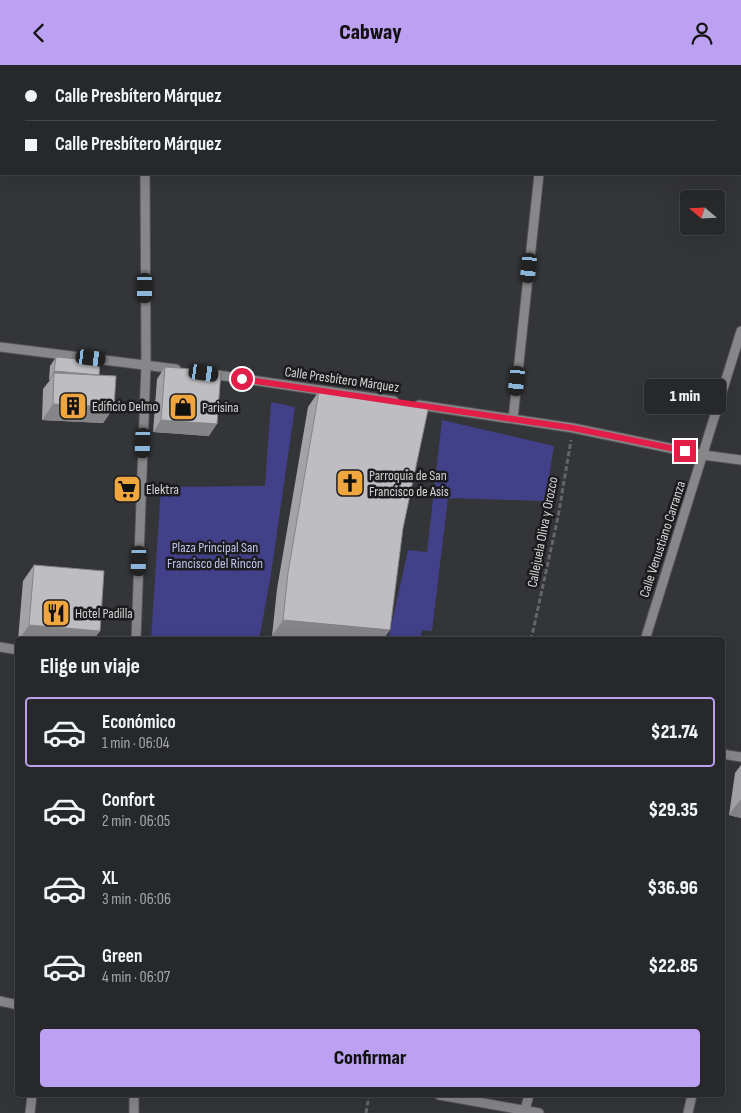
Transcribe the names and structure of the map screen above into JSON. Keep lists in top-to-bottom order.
{
  "streets": {
    "street": ["Calle Presbítero Márquez", "Calle Venustiano Carranza"],
    "path": ["Callejuela Oliva y Orozco"]
  },
  "crossings": [
    ["Calle Presbítero Márquez", "Callejuela Oliva y Orozco"],
    ["Calle Presbítero Márquez", "Calle Venustiano Carranza"]
  ],
  "parks": ["Plaza Principal San Francisco del Rincón"],
  "places": {
    "building": ["Edificio Delmo"],
    "shop": ["Parisina"],
    "church": ["Parroquia de San Francisco de Asís"],
    "supermarket": ["Elektra"],
    "restaurant": ["Hotel Padilla"]
  },
  "north": "left",
  "page": {
    "header": "Cabway",
    "banner": ["Calle Presbítero Márquez", "Calle Presbítero Márquez"],
    "bubble": "1 min",
    "heading": "Elige un viaje",
    "list": [
      {
        "name": "Económico",
        "note": "1 min · 06:04",
        "value": "$21.74"
      },
      {
        "name": "Confort",
        "note": "2 min · 06:05",
        "value": "$29.35"
      },
      {
        "name": "XL",
        "note": "3 min · 06:06",
        "value": "$36.96"
      },
      {
        "name": "Green",
        "note": "4 min · 06:07",
        "value": "$22.85"
      }
    ],
    "buttons": "Confirmar"
  }
}
